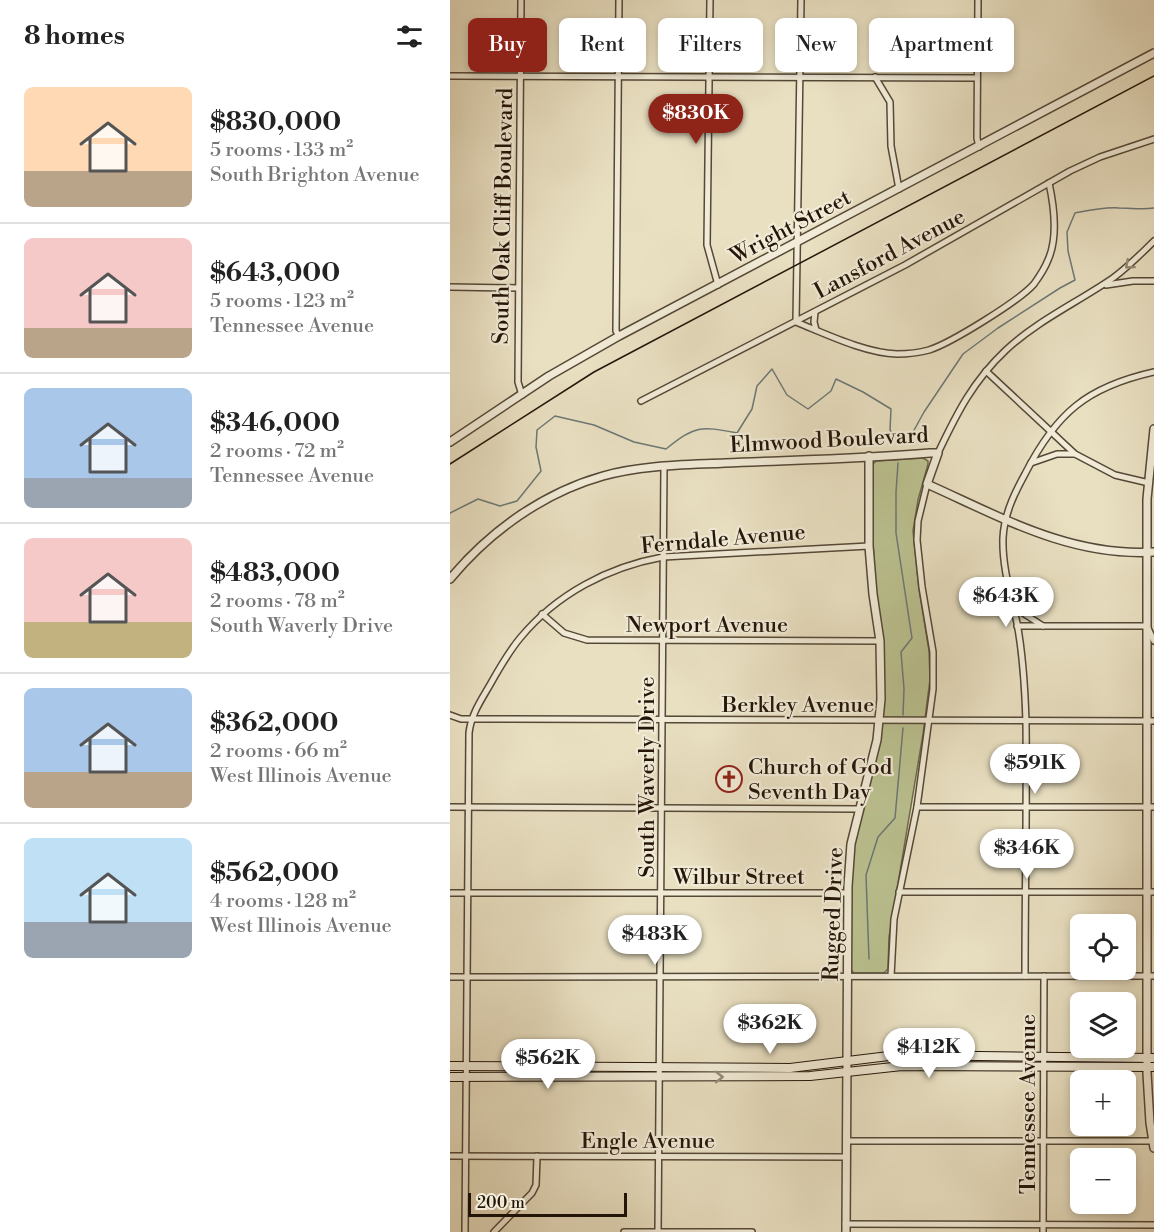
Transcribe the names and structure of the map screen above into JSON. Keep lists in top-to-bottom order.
{
  "streets": {
    "street": [
      "South Oak Cliff Boulevard",
      "Wright Street",
      "Lansford Avenue",
      "Elmwood Boulevard",
      "Ferndale Avenue",
      "Newport Avenue",
      "Berkley Avenue",
      "South Waverly Drive",
      "Wilbur Street",
      "Rugged Drive",
      "Tennessee Avenue",
      "Engle Avenue"
    ]
  },
  "crossings": [
    ["South Oak Cliff Boulevard", "Wright Street"],
    ["Elmwood Boulevard", "South Waverly Drive"],
    ["Elmwood Boulevard", "Rugged Drive"],
    ["Ferndale Avenue", "Newport Avenue"],
    ["Ferndale Avenue", "Berkley Avenue"],
    ["Ferndale Avenue", "South Waverly Drive"],
    ["Ferndale Avenue", "Rugged Drive"],
    ["Newport Avenue", "South Waverly Drive"],
    ["Newport Avenue", "Rugged Drive"],
    ["Berkley Avenue", "South Waverly Drive"],
    ["Berkley Avenue", "Rugged Drive"],
    ["South Waverly Drive", "Wilbur Street"],
    ["South Waverly Drive", "Engle Avenue"],
    ["Wilbur Street", "Rugged Drive"],
    ["Rugged Drive", "Engle Avenue"]
  ],
  "places": {
    "church": ["Church of God Seventh Day"]
  },
  "scale_bar": "200 m",
  "page": {
    "heading": "8 homes",
    "chip": [
      "Buy",
      "Rent",
      "Filters",
      "New",
      "Apartment"
    ],
    "list": [
      {
        "name": "$830,000",
        "note": "5 rooms · 133 m² · South Brighton Avenue"
      },
      {
        "name": "$643,000",
        "note": "5 rooms · 123 m² · Tennessee Avenue"
      },
      {
        "name": "$346,000",
        "note": "2 rooms · 72 m² · Tennessee Avenue"
      },
      {
        "name": "$483,000",
        "note": "2 rooms · 78 m² · South Waverly Drive"
      },
      {
        "name": "$362,000",
        "note": "2 rooms · 66 m² · West Illinois Avenue"
      },
      {
        "name": "$562,000",
        "note": "4 rooms · 128 m² · West Illinois Avenue"
      }
    ],
    "price": [
      "$830K",
      "$643K",
      "$591K",
      "$346K",
      "$483K",
      "$362K",
      "$412K",
      "$562K"
    ],
    "map_buttons": ["+", "−"],
    "scale": "200 m"
  }
}
